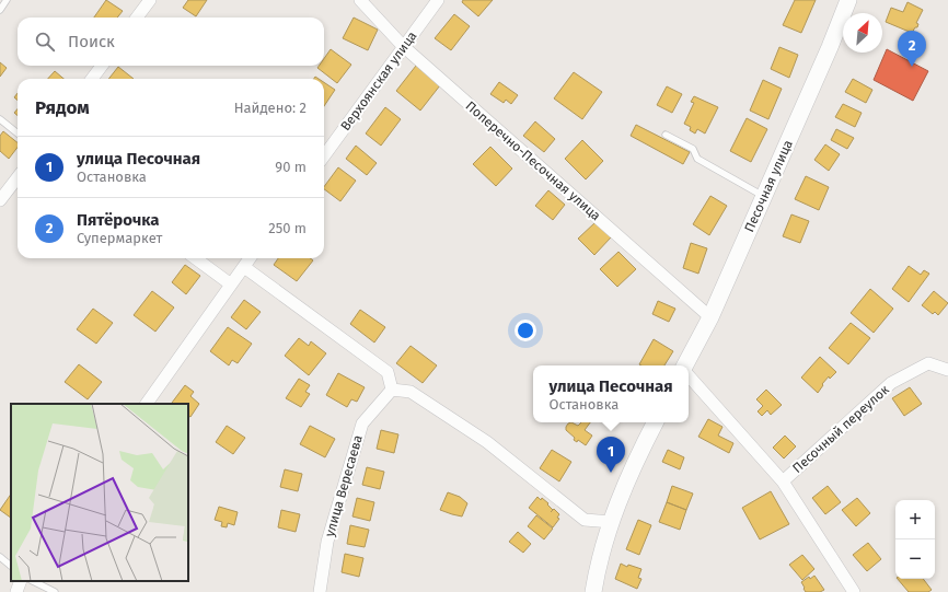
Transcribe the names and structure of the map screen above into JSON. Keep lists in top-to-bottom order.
{
  "streets": {
    "main road": ["Песочная улица"],
    "street": [
      "Верхоянская улица",
      "Поперечно-Песочная улица",
      "Песочный переулок",
      "улица Вересаева"
    ]
  },
  "crossings": [
    ["Верхоянская улица", "Поперечно-Песочная улица"],
    ["Поперечно-Песочная улица", "Песочная улица"]
  ],
  "north": "top right",
  "page": {
    "search": "Поиск",
    "pins": ["2", "1"],
    "heading": ["Рядом", "Найдено: 2"],
    "list": [
      {
        "mark": "1",
        "name": "улица Песочная",
        "note": "Остановка",
        "value": "90 m"
      },
      {
        "mark": "2",
        "name": "Пятёрочка",
        "note": "Супермаркет",
        "value": "250 m"
      }
    ],
    "popup": ["улица Песочная", "Остановка"],
    "map_buttons": ["+", "−"]
  }
}
